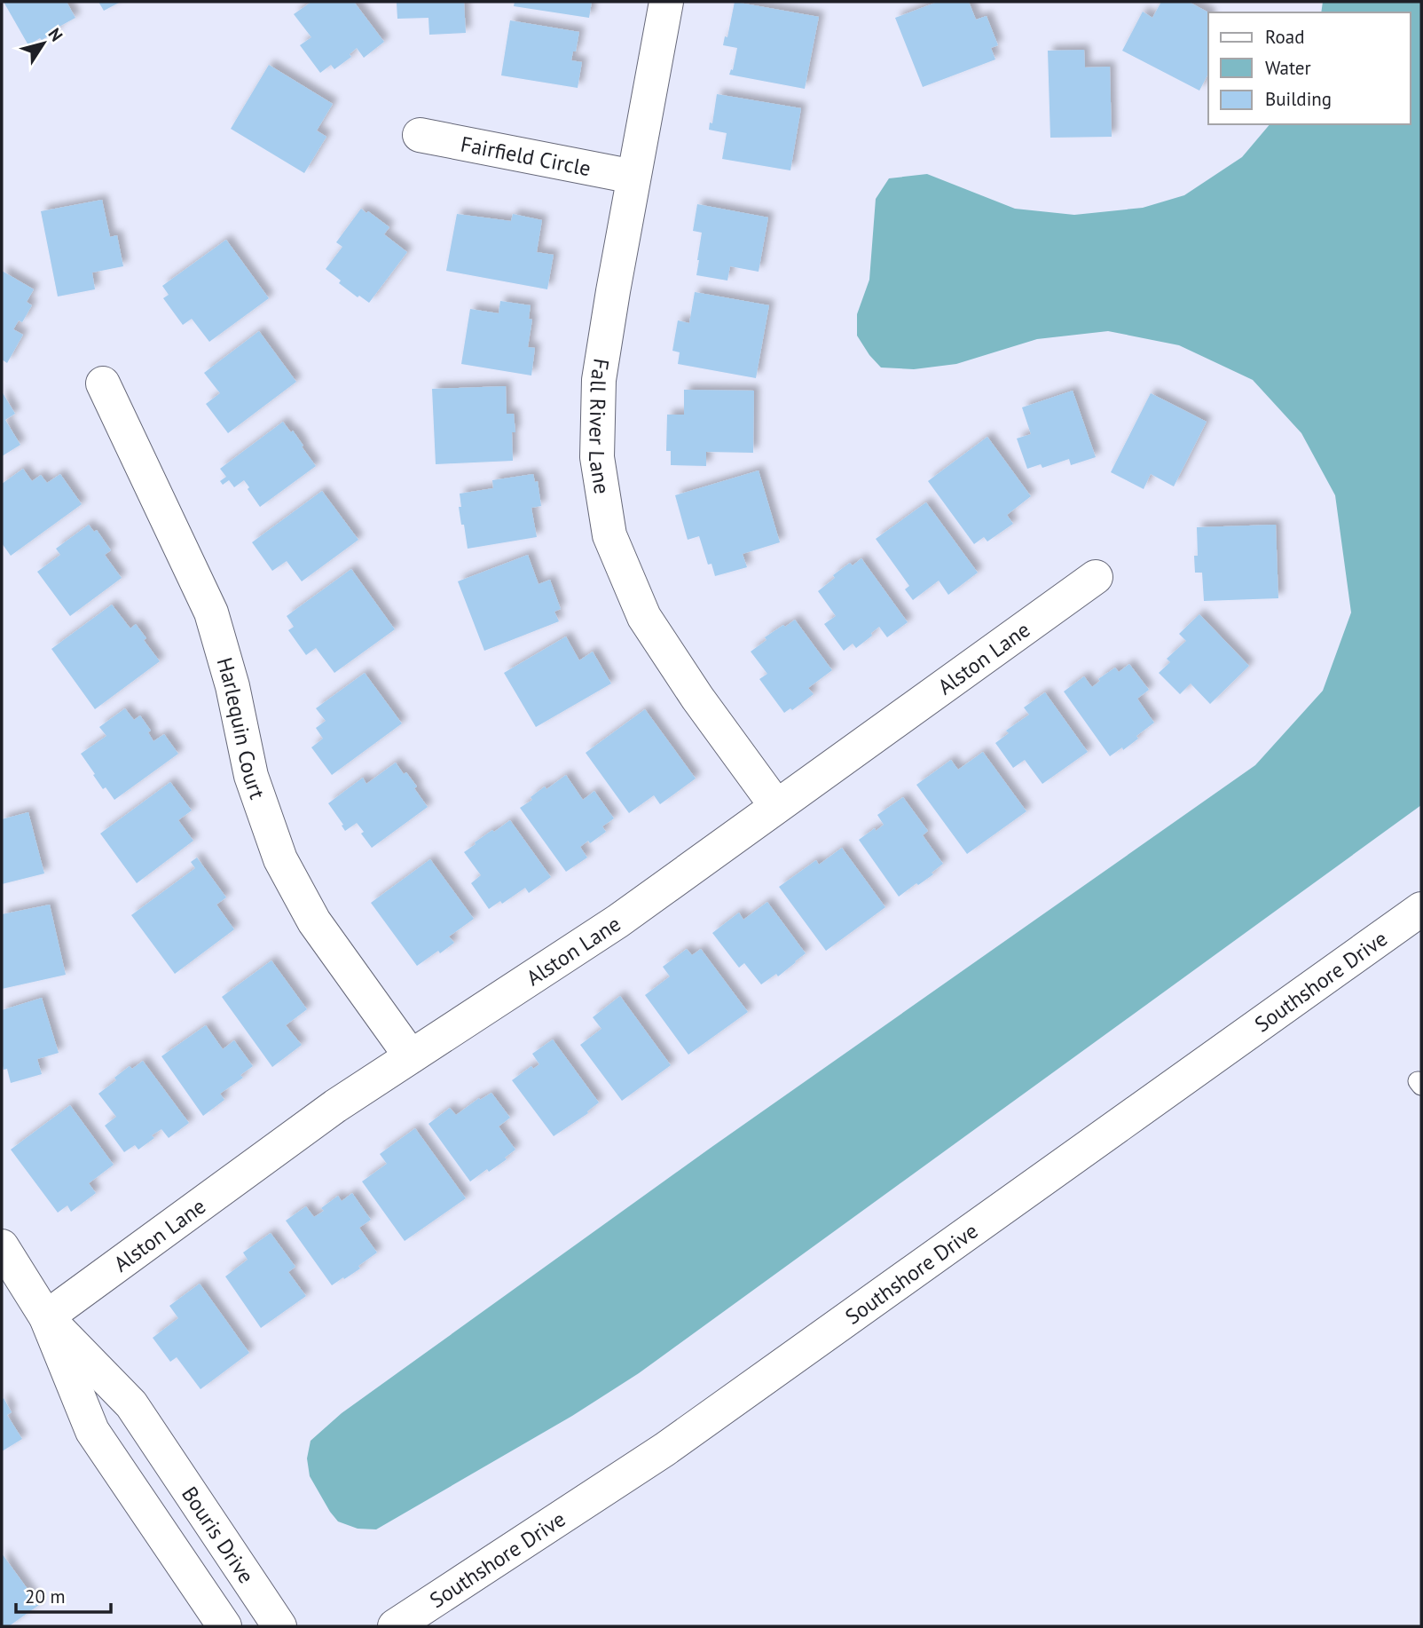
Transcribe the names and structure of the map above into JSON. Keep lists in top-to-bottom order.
{
  "streets": {
    "street": [
      "Fairfield Circle",
      "Fall River Lane",
      "Alston Lane",
      "Harlequin Court",
      "Southshore Drive",
      "Bouris Drive"
    ]
  },
  "crossings": [
    ["Fairfield Circle", "Fall River Lane"],
    ["Fall River Lane", "Alston Lane"],
    ["Alston Lane", "Harlequin Court"],
    ["Alston Lane", "Bouris Drive"]
  ],
  "legend": ["Road", "Water", "Building"],
  "scale_bar": "20 m",
  "north": "top right"
}
